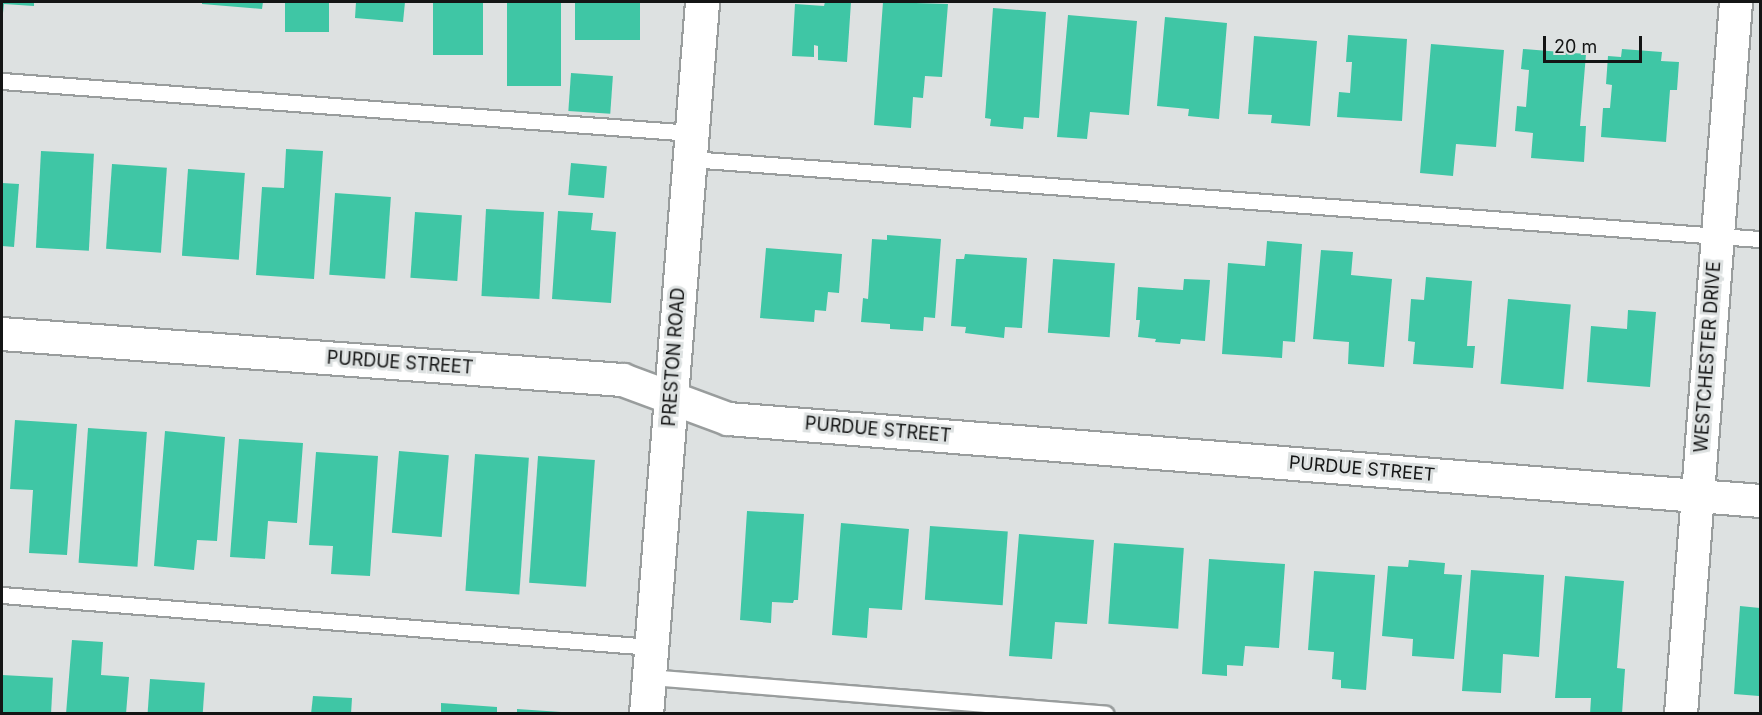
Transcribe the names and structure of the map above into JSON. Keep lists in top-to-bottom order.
{
  "streets": {
    "main road": ["PRESTON ROAD"],
    "street": ["WESTCHESTER DRIVE", "PURDUE STREET"]
  },
  "crossings": [
    ["PRESTON ROAD", "PURDUE STREET"],
    ["WESTCHESTER DRIVE", "PURDUE STREET"]
  ],
  "scale_bar": "20 m"
}
